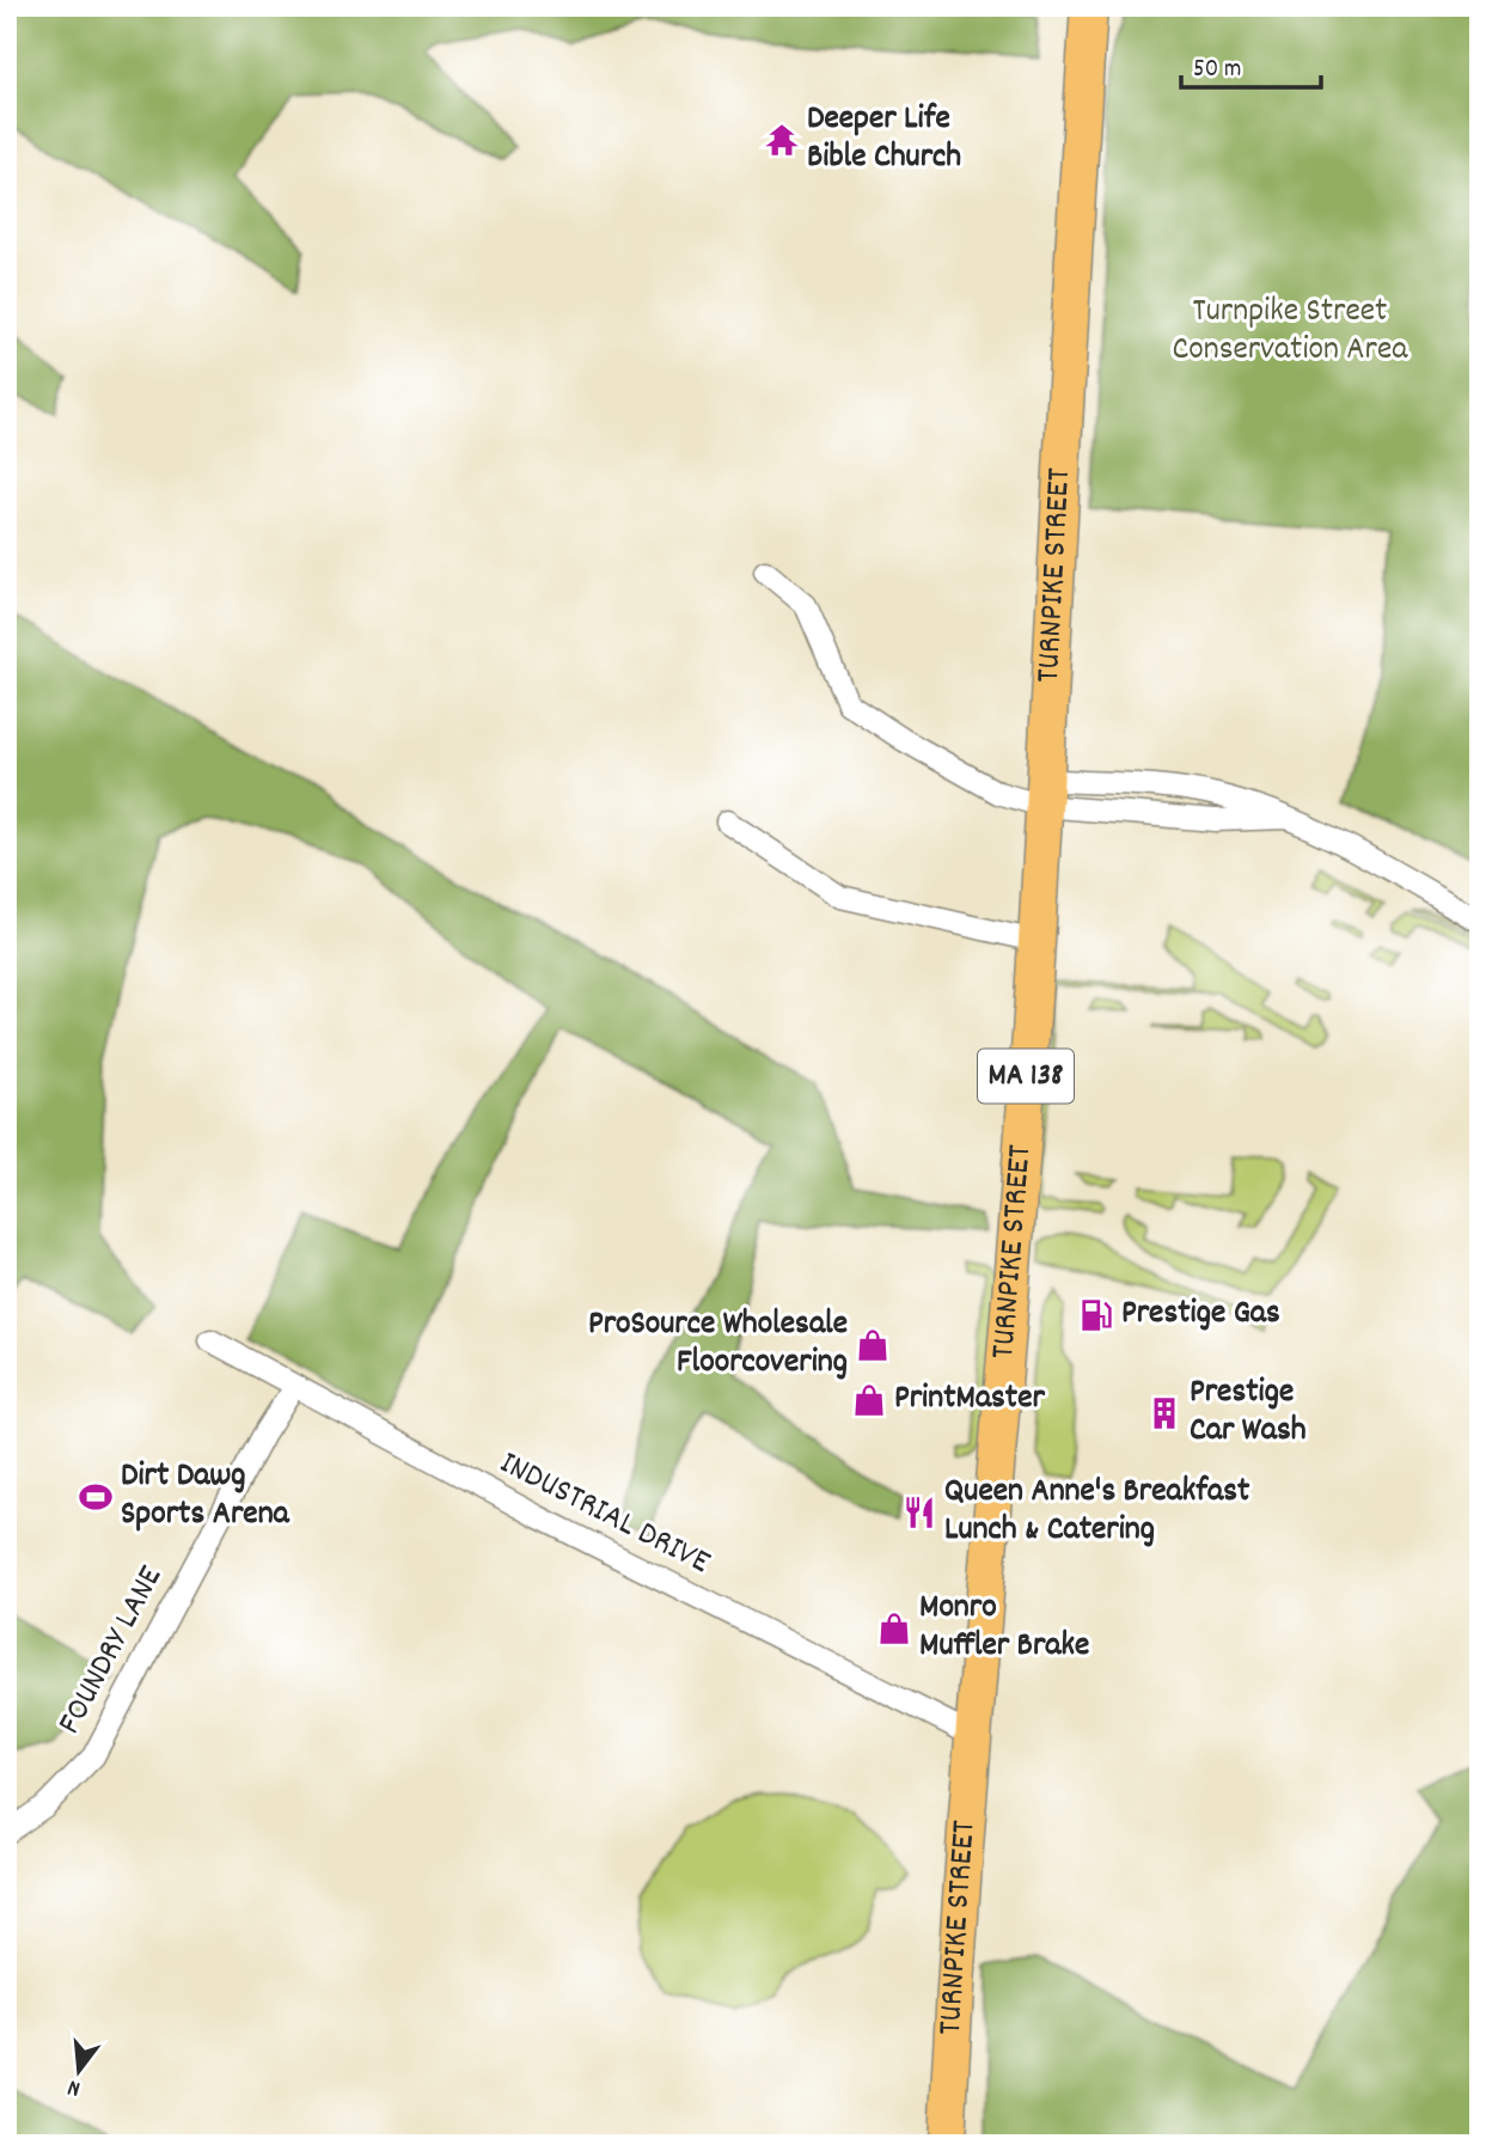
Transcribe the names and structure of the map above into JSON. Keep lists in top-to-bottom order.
{
  "streets": {
    "main road": ["TURNPIKE STREET", "MA 138"],
    "street": ["INDUSTRIAL DRIVE", "FOUNDRY LANE"]
  },
  "crossings": [
    ["TURNPIKE STREET", "INDUSTRIAL DRIVE"],
    ["INDUSTRIAL DRIVE", "FOUNDRY LANE"]
  ],
  "parks": ["Turnpike Street Conservation Area"],
  "places": {
    "temple": ["Deeper Life Bible Church"],
    "fuel station": ["Prestige Gas"],
    "shop": ["ProSource Wholesale Floorcovering", "PrintMaster", "Monro Muffler Brake"],
    "building": ["Prestige Car Wash"],
    "sports": ["Dirt Dawg Sports Arena"],
    "restaurant": ["Queen Anne's Breakfast Lunch & Catering"]
  },
  "scale_bar": "50 m",
  "north": "bottom"
}
